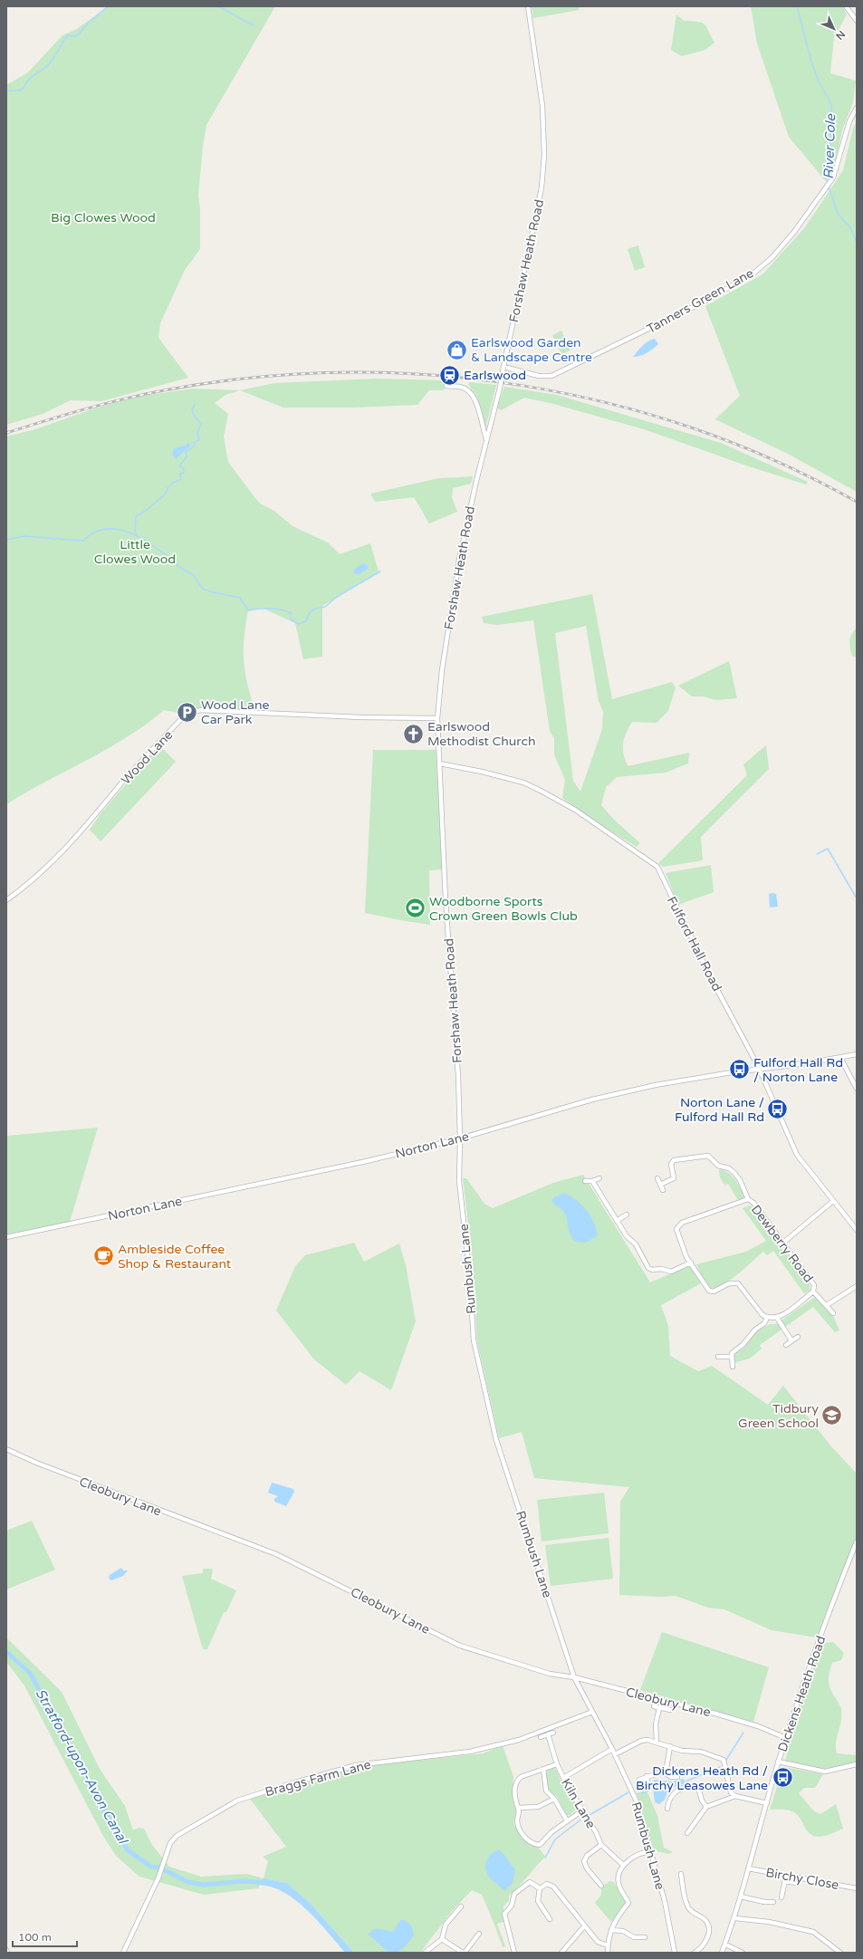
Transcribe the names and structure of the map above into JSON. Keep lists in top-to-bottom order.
{
  "streets": {
    "street": [
      "Forshaw Heath Road",
      "Tanners Green Lane",
      "Wood Lane",
      "Fulford Hall Road",
      "Norton Lane",
      "Dewberry Road",
      "Rumbush Lane",
      "Cleobury Lane",
      "Dickens Heath Road",
      "Braggs Farm Lane",
      "Kiln Lane",
      "Birchy Close"
    ]
  },
  "crossings": [
    ["Forshaw Heath Road", "Tanners Green Lane"],
    ["Forshaw Heath Road", "Wood Lane"],
    ["Forshaw Heath Road", "Fulford Hall Road"],
    ["Forshaw Heath Road", "Norton Lane"],
    ["Forshaw Heath Road", "Rumbush Lane"],
    ["Fulford Hall Road", "Norton Lane"],
    ["Norton Lane", "Rumbush Lane"],
    ["Rumbush Lane", "Cleobury Lane"],
    ["Rumbush Lane", "Braggs Farm Lane"],
    ["Cleobury Lane", "Dickens Heath Road"],
    ["Dickens Heath Road", "Birchy Close"]
  ],
  "water": ["River Cole", "Stratford-upon-Avon Canal"],
  "parks": ["Big Clowes Wood", "Little Clowes Wood"],
  "places": {
    "shop": ["Earlswood Garden & Landscape Centre"],
    "station": ["Earlswood"],
    "parking": ["Wood Lane Car Park"],
    "church": ["Earlswood Methodist Church"],
    "sports": ["Woodborne Sports Crown Green Bowls Club"],
    "bus stop": ["Fulford Hall Rd / Norton Lane", "Norton Lane / Fulford Hall Rd", "Dickens Heath Rd / Birchy Leasowes Lane"],
    "cafe": ["Ambleside Coffee Shop & Restaurant"],
    "school or university": ["Tidbury Green School"]
  },
  "scale_bar": "100 m",
  "north": "bottom right"
}
